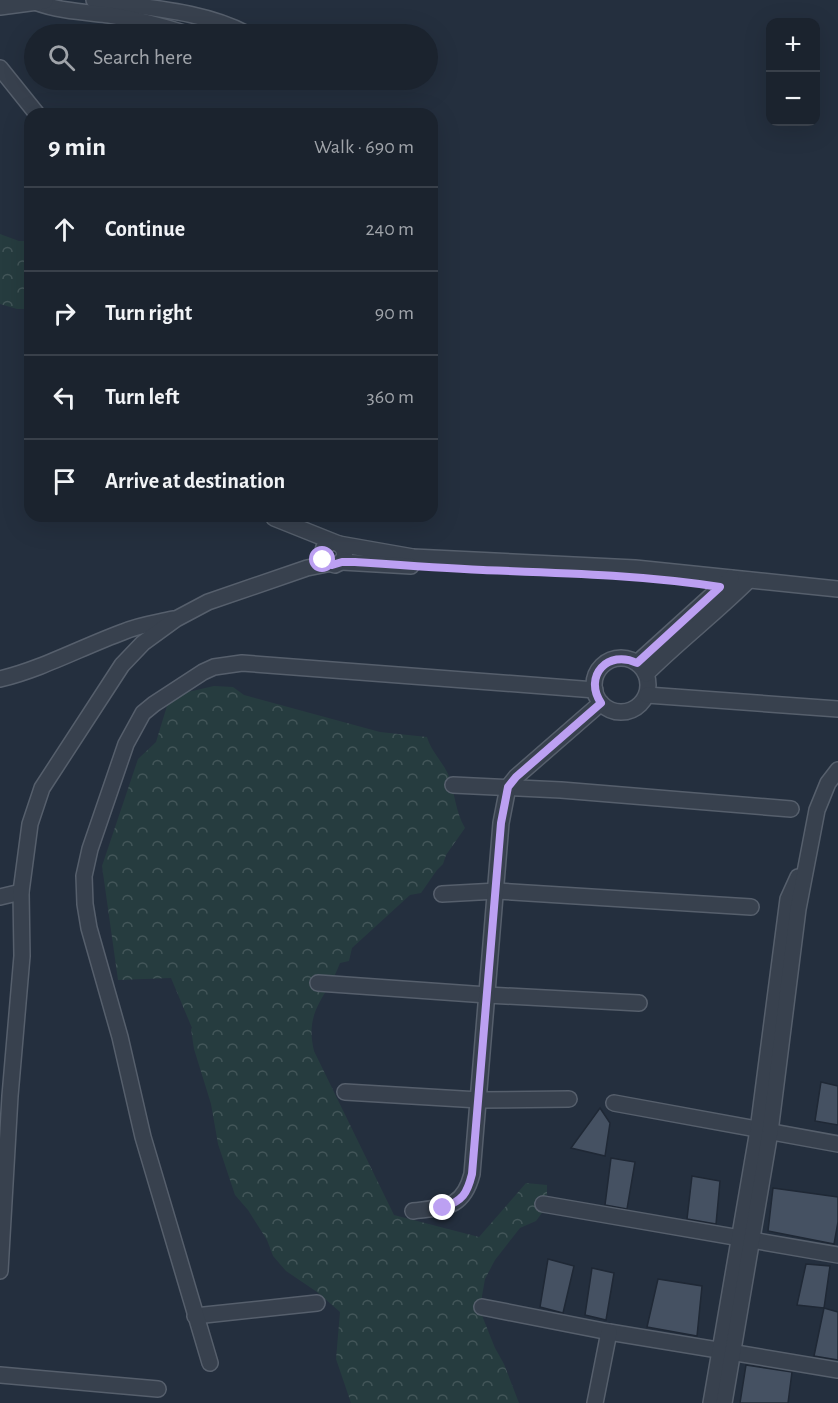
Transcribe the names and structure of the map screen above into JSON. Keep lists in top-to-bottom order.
{
  "page": {
    "map_buttons": ["+", "−"],
    "search": "Search here",
    "heading": ["9 min", "Walk · 690 m"],
    "list": [
      ["Continue", "240 m"],
      ["Turn right", "90 m"],
      ["Turn left", "360 m"],
      "Arrive at destination"
    ]
  }
}
